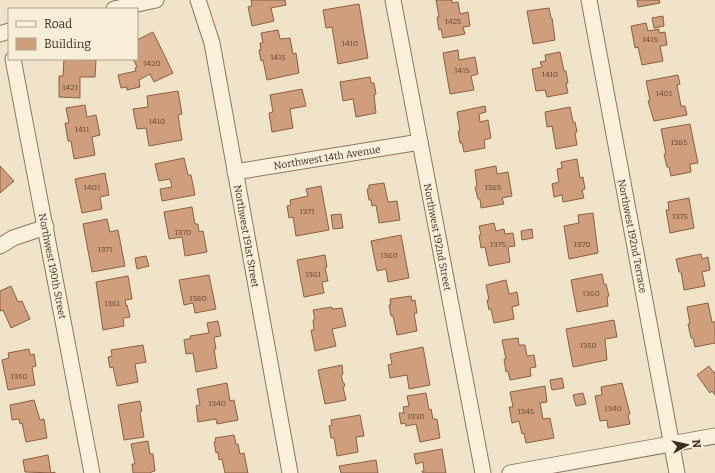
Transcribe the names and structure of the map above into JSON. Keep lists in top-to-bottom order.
{
  "streets": {
    "street": [
      "Northwest 14th Avenue",
      "Northwest 191st Street",
      "Northwest 192nd Terrace",
      "Northwest 192nd Street",
      "Northwest 190th Street"
    ]
  },
  "crossings": [
    ["Northwest 14th Avenue", "Northwest 191st Street"],
    ["Northwest 14th Avenue", "Northwest 192nd Street"]
  ],
  "house_numbers": [
    "1425",
    "1415",
    "1410",
    "1415",
    "1420",
    "1415",
    "1410",
    "1421",
    "1401",
    "1410",
    "1411",
    "1385",
    "1401",
    "1385",
    "1371",
    "1375",
    "1370",
    "1375",
    "1370",
    "1371",
    "1360",
    "1361",
    "1360",
    "1360",
    "1361",
    "1350",
    "1350",
    "1340",
    "1340",
    "1345",
    "1330"
  ],
  "legend": ["Road", "Building"],
  "north": "right"
}
